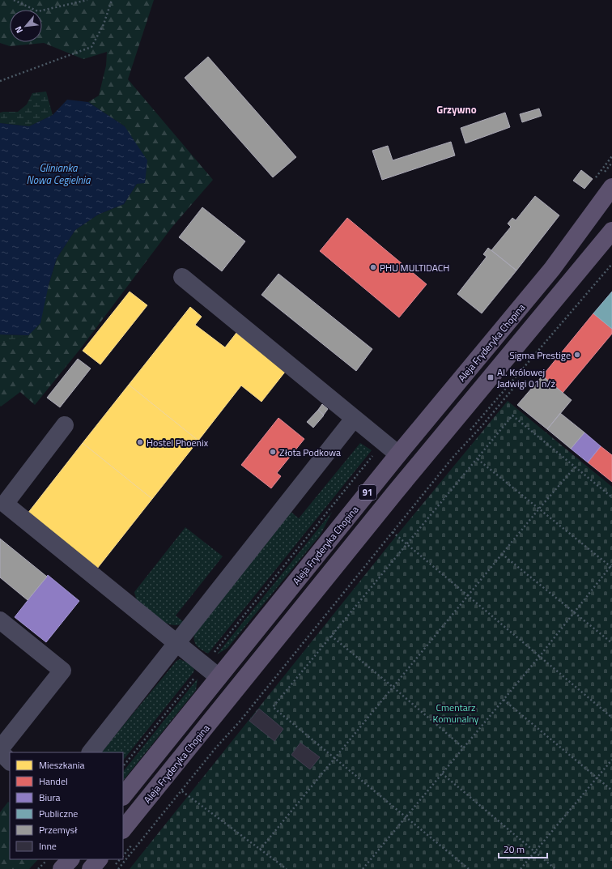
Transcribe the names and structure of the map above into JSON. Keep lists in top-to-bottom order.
{
  "streets": {
    "main road": ["Aleja Fryderyka Chopina", "91"]
  },
  "districts": ["Grzywno"],
  "water": ["Glinianka Nowa Cegielnia"],
  "parks": ["Cmentarz Komunalny"],
  "places": {
    "other": [
      "PHU MULTIDACH",
      "Sigma Prestige",
      "Hostel Phoenix",
      "Złota Podkowa"
    ],
    "transit": ["Al. Królowej Jadwigi 01 n/ż"]
  },
  "legend": [
    "Mieszkania",
    "Handel",
    "Biura",
    "Publiczne",
    "Przemysł",
    "Inne"
  ],
  "scale_bar": "20 m",
  "north": "bottom left"
}
